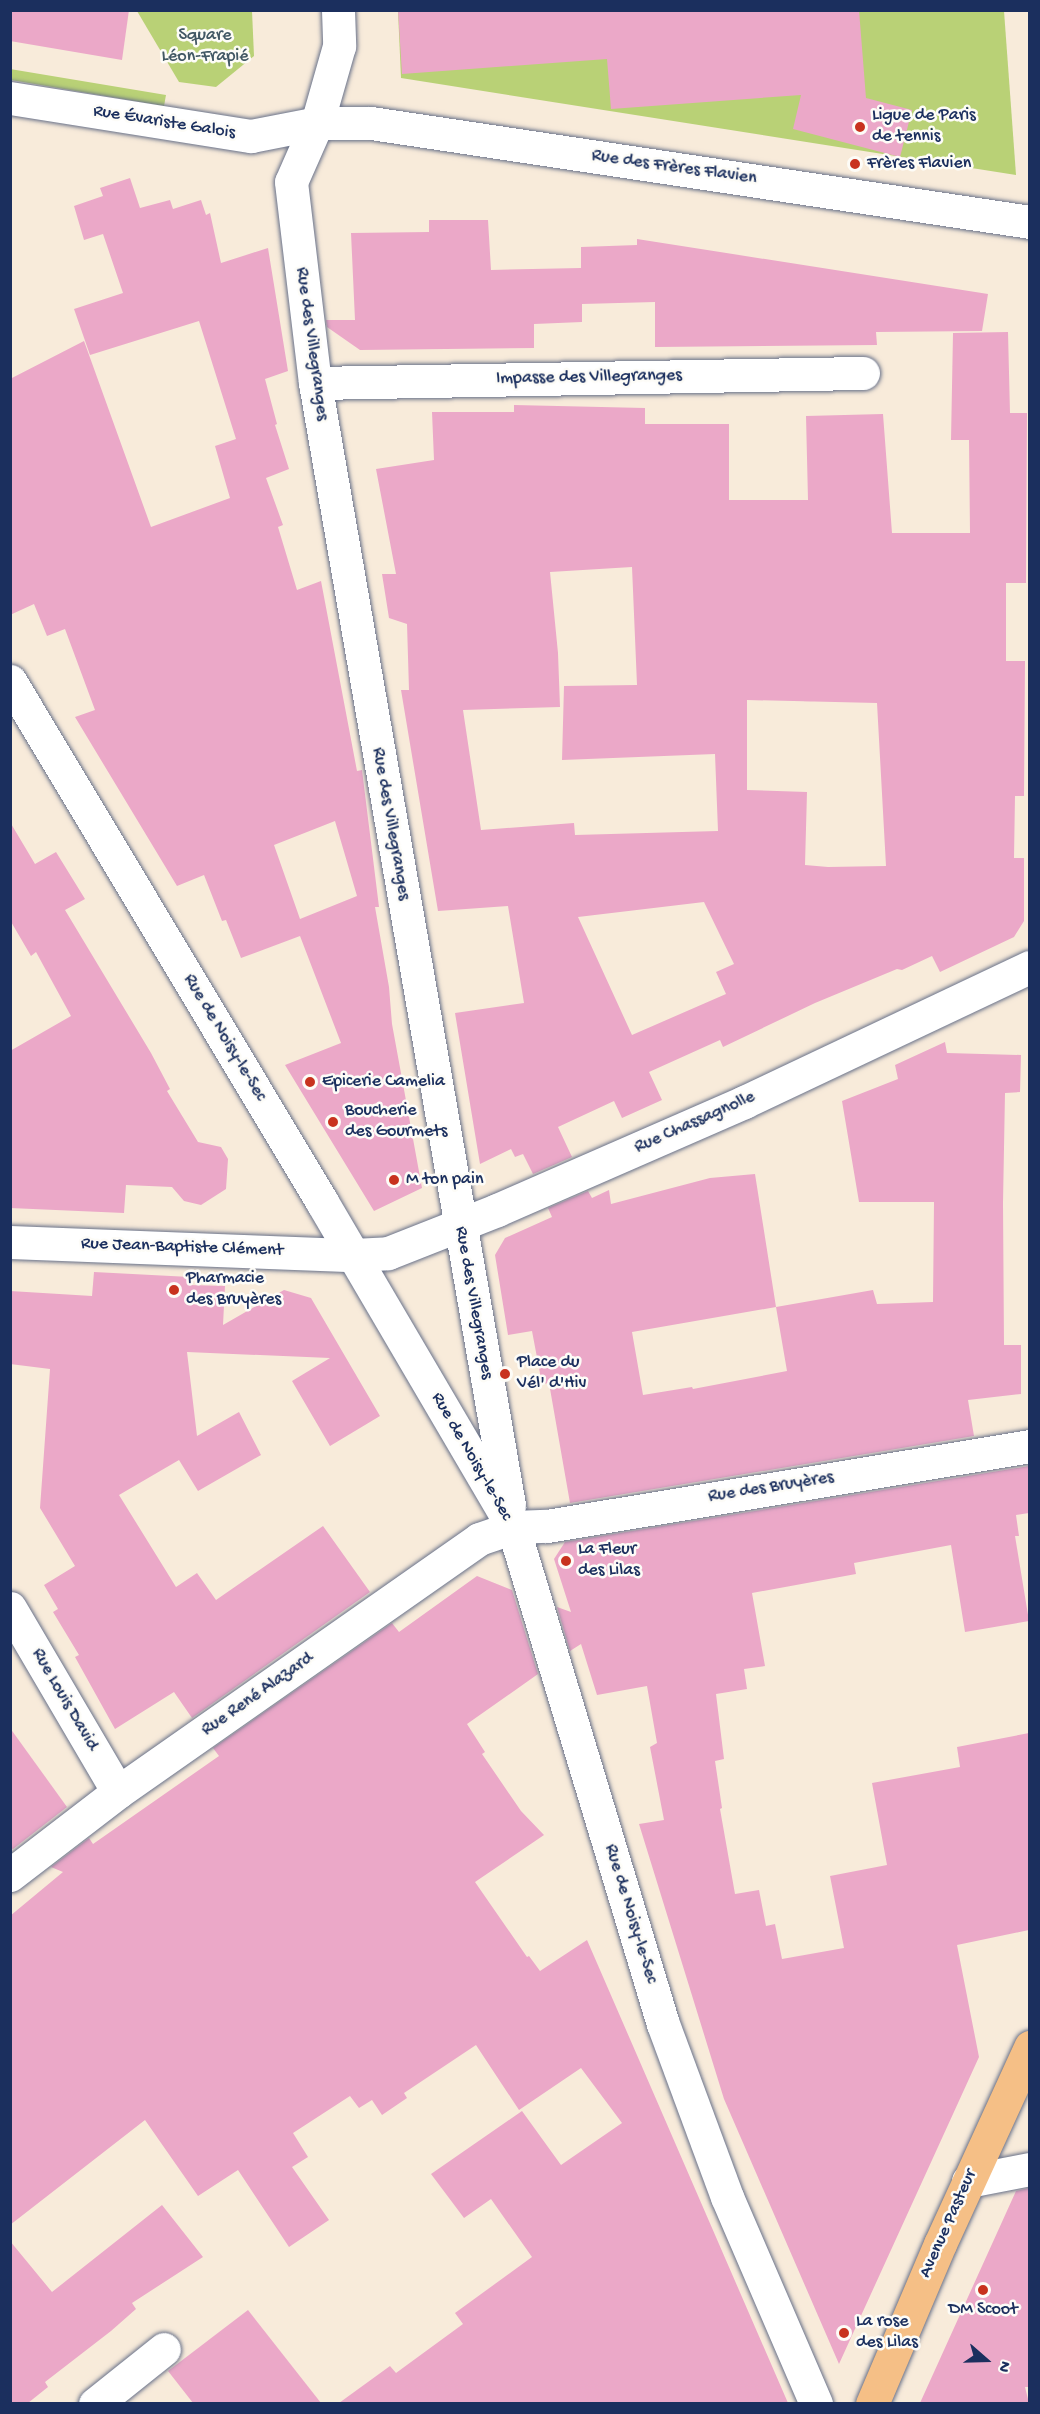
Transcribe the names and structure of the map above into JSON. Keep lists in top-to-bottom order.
{
  "streets": {
    "main road": ["Avenue Pasteur"],
    "street": [
      "Rue Évariste Galois",
      "Rue des Frères Flavien",
      "Rue des Villegranges",
      "Impasse des Villegranges",
      "Rue de Noisy-le-Sec",
      "Rue Chassagnolle",
      "Rue Jean-Baptiste Clément",
      "Rue des Bruyères",
      "Rue René Alazard",
      "Rue Louis David"
    ]
  },
  "crossings": [
    ["Rue Évariste Galois", "Rue des Frères Flavien"],
    ["Rue Évariste Galois", "Rue des Villegranges"],
    ["Rue des Frères Flavien", "Rue des Villegranges"],
    ["Rue des Villegranges", "Impasse des Villegranges"],
    ["Rue des Villegranges", "Rue de Noisy-le-Sec"],
    ["Rue des Villegranges", "Rue Chassagnolle"],
    ["Rue des Villegranges", "Rue des Bruyères"],
    ["Rue des Villegranges", "Rue René Alazard"],
    ["Rue de Noisy-le-Sec", "Rue Chassagnolle"],
    ["Rue de Noisy-le-Sec", "Rue Jean-Baptiste Clément"],
    ["Rue de Noisy-le-Sec", "Rue des Bruyères"],
    ["Rue de Noisy-le-Sec", "Rue René Alazard"],
    ["Rue Chassagnolle", "Rue Jean-Baptiste Clément"],
    ["Rue des Bruyères", "Rue René Alazard"],
    ["Rue René Alazard", "Rue Louis David"]
  ],
  "parks": ["Square Léon-Frapié"],
  "places": [
    "Ligue de Paris de tennis",
    "Frères Flavien",
    "Epicerie Camelia",
    "Boucherie des Gourmets",
    "M ton pain",
    "Pharmacie des Bruyères",
    "Place du Vél' d'Hiv",
    "La Fleur des Lilas",
    "DM Scoot",
    "La rose des Lilas"
  ],
  "north": "right"
}
